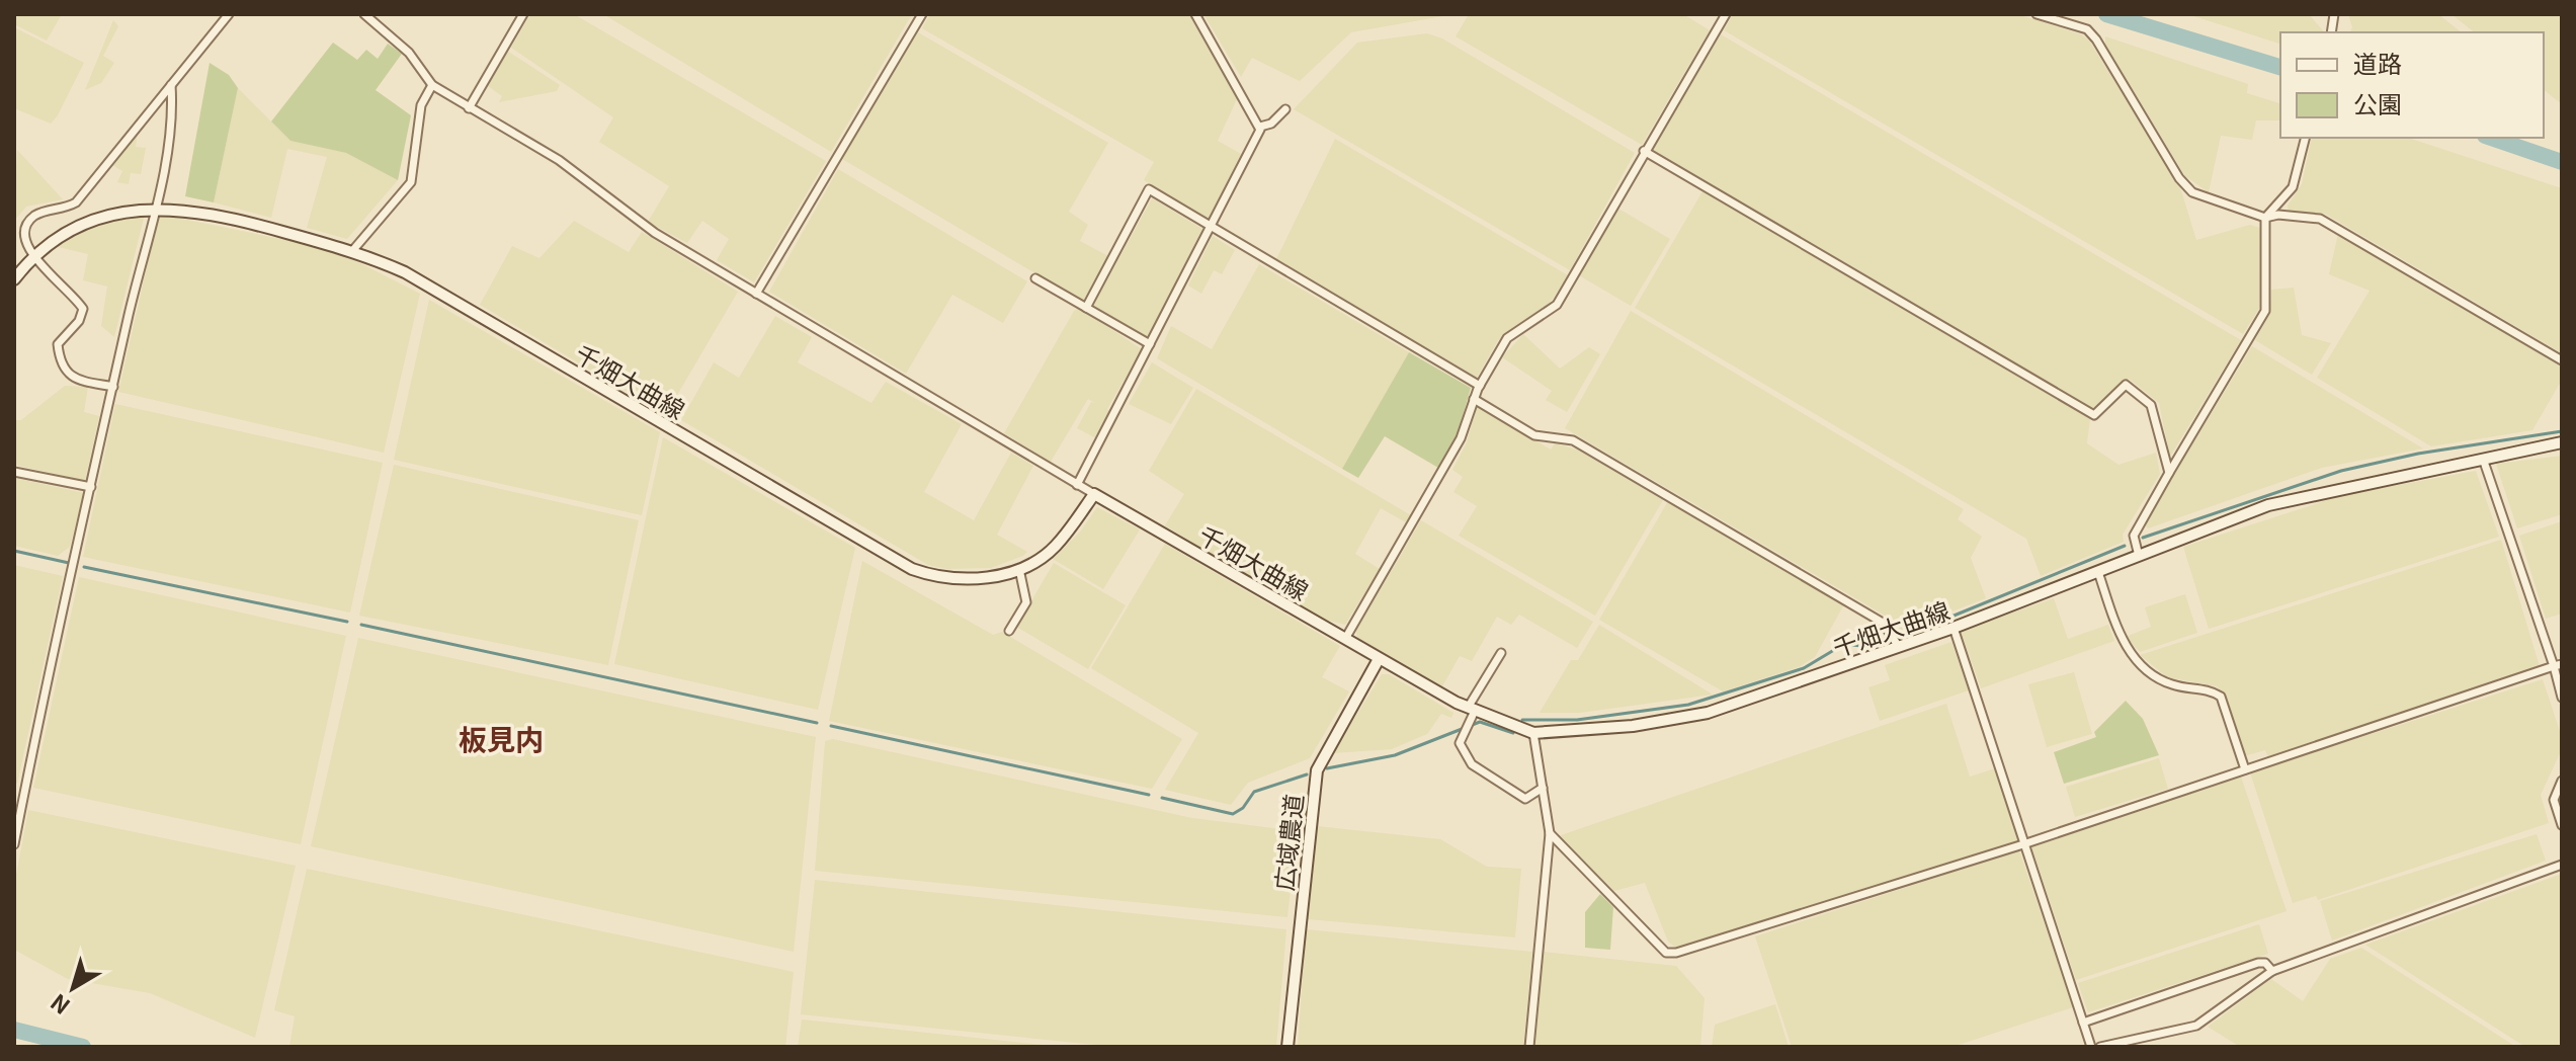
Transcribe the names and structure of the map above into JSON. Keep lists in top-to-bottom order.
{
  "streets": {
    "main road": ["千畑大曲線", "広域農道"]
  },
  "crossings": [
    ["千畑大曲線", "広域農道"]
  ],
  "districts": ["板見内"],
  "legend": ["道路", "公園"],
  "north": "bottom left"
}
